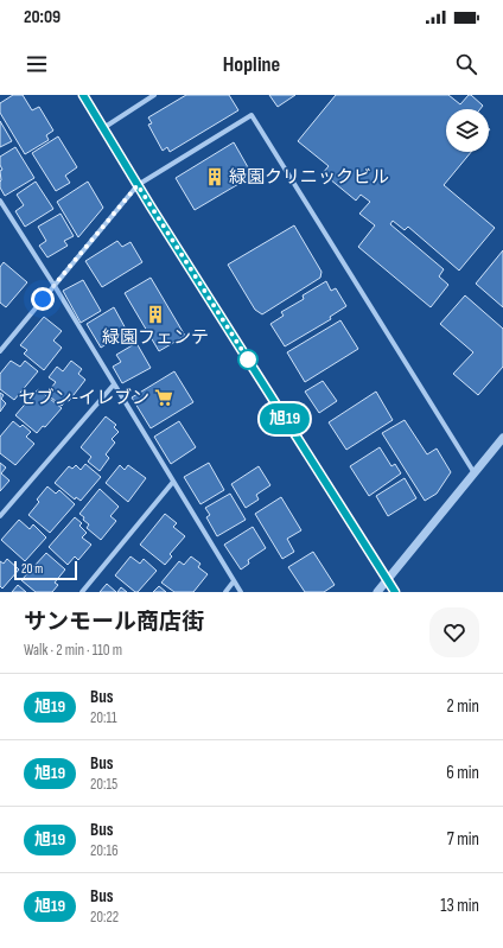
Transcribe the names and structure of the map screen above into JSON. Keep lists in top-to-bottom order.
{
  "places": {
    "building": ["緑園クリニックビル", "緑園フェンテ"],
    "supermarket": ["セブン-イレブン"]
  },
  "lines": ["bus line 旭19"],
  "scale_bar": "20 m",
  "page": {
    "status": "20:09",
    "header": "Hopline",
    "on_map": "旭19",
    "scale": "20 m",
    "heading": ["サンモール商店街", "Walk · 2 min · 110 m"],
    "list": [
      {
        "mark": "旭19",
        "name": "Bus",
        "note": "20:11",
        "value": "2 min"
      },
      {
        "mark": "旭19",
        "name": "Bus",
        "note": "20:15",
        "value": "6 min"
      },
      {
        "mark": "旭19",
        "name": "Bus",
        "note": "20:16",
        "value": "7 min"
      },
      {
        "mark": "旭19",
        "name": "Bus",
        "note": "20:22",
        "value": "13 min"
      }
    ]
  }
}
